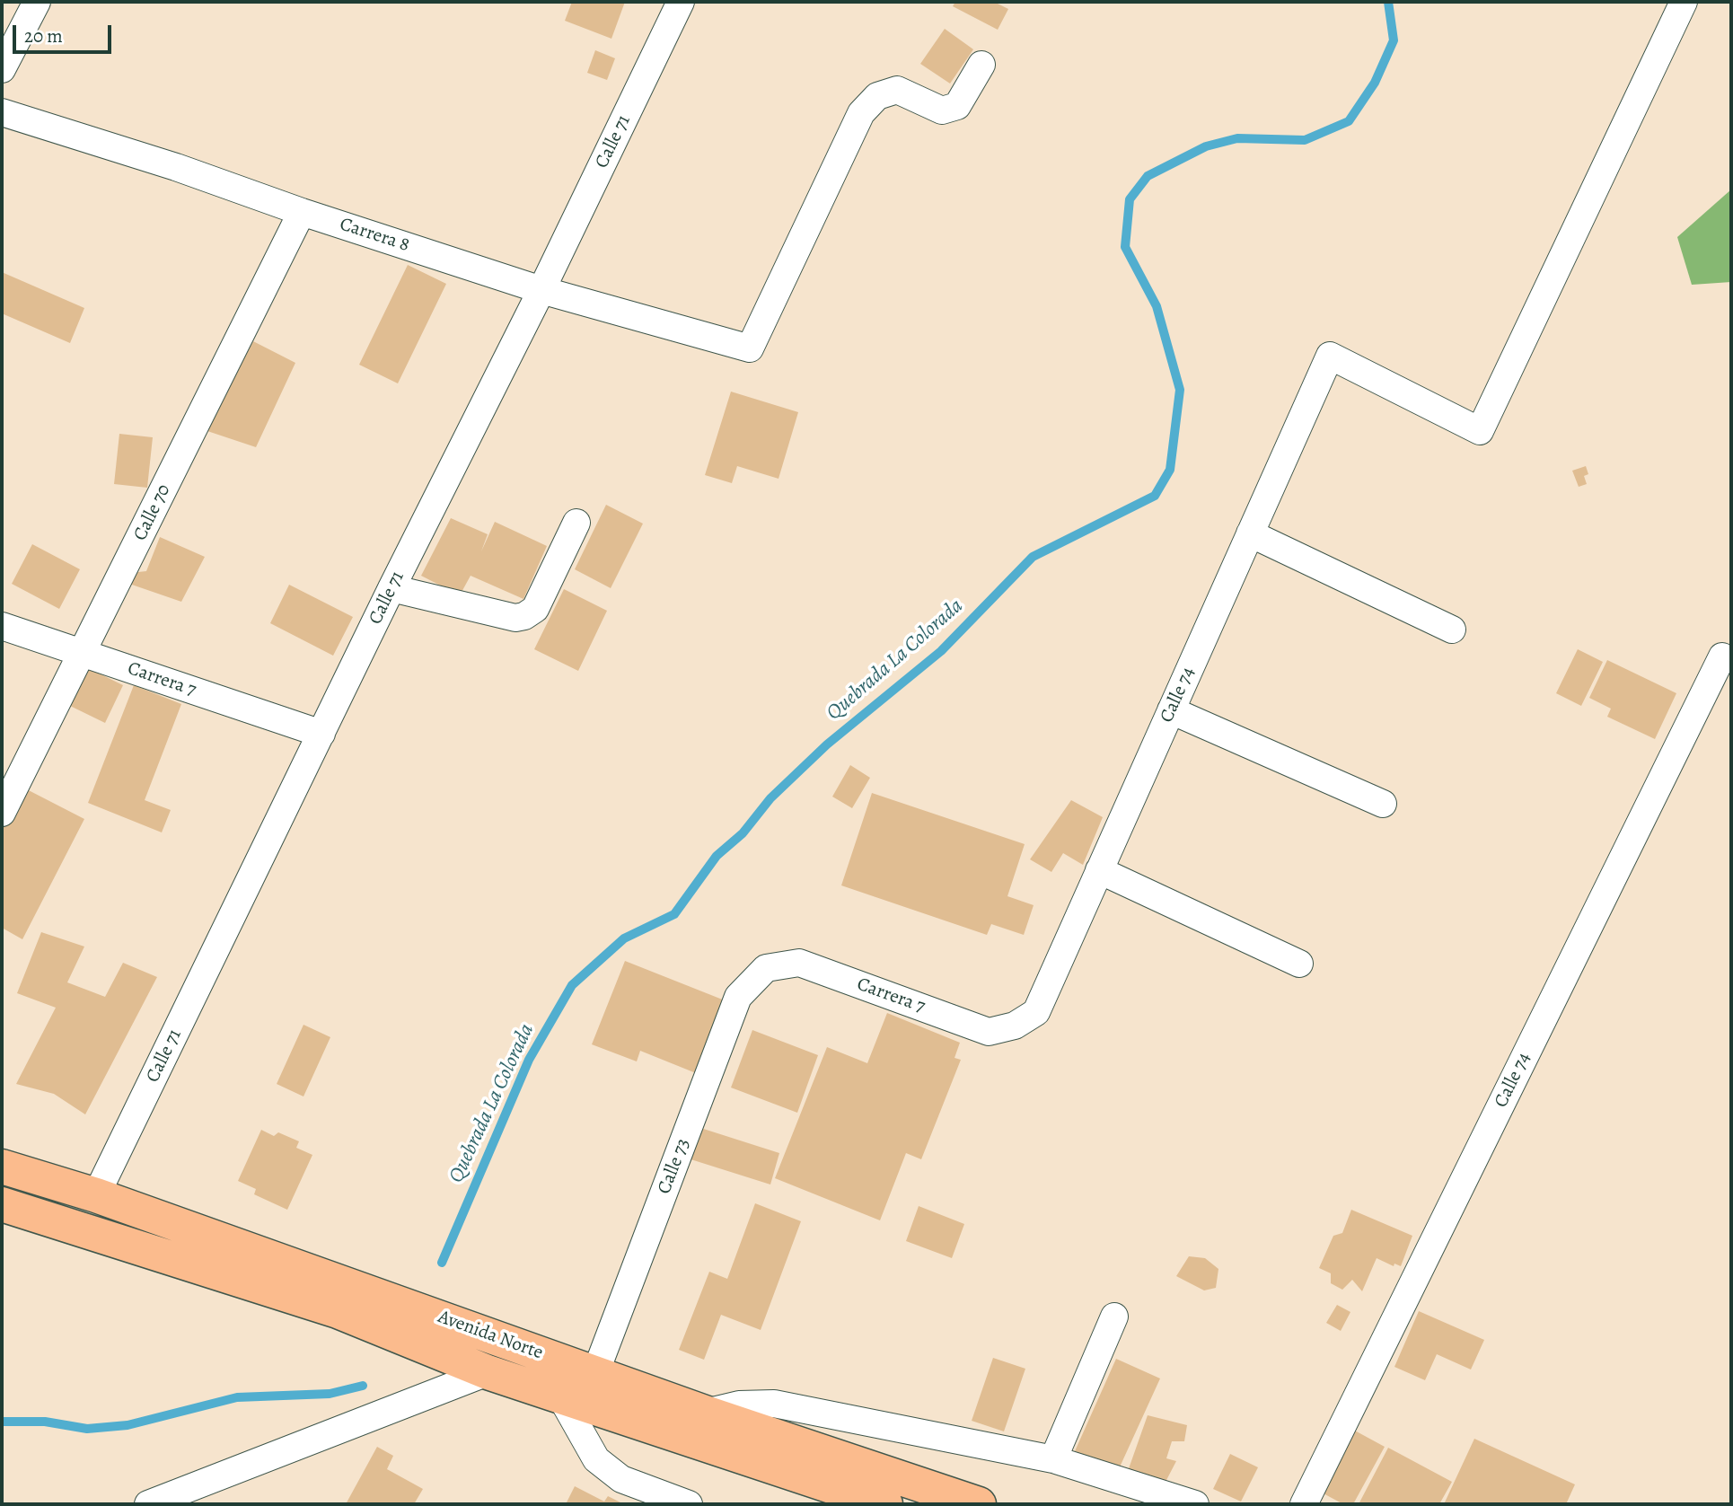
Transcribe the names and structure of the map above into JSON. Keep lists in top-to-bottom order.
{
  "streets": {
    "main road": ["Avenida Norte"],
    "street": [
      "Calle 71",
      "Carrera 8",
      "Calle 70",
      "Carrera 7",
      "Calle 74",
      "Calle 73"
    ]
  },
  "crossings": [
    ["Calle 71", "Carrera 8"],
    ["Calle 71", "Carrera 7"],
    ["Calle 71", "Avenida Norte"],
    ["Carrera 8", "Calle 70"],
    ["Calle 70", "Carrera 7"],
    ["Carrera 7", "Calle 74"],
    ["Carrera 7", "Calle 73"],
    ["Calle 73", "Avenida Norte"]
  ],
  "water": ["Quebrada La Colorada"],
  "scale_bar": "20 m"
}
